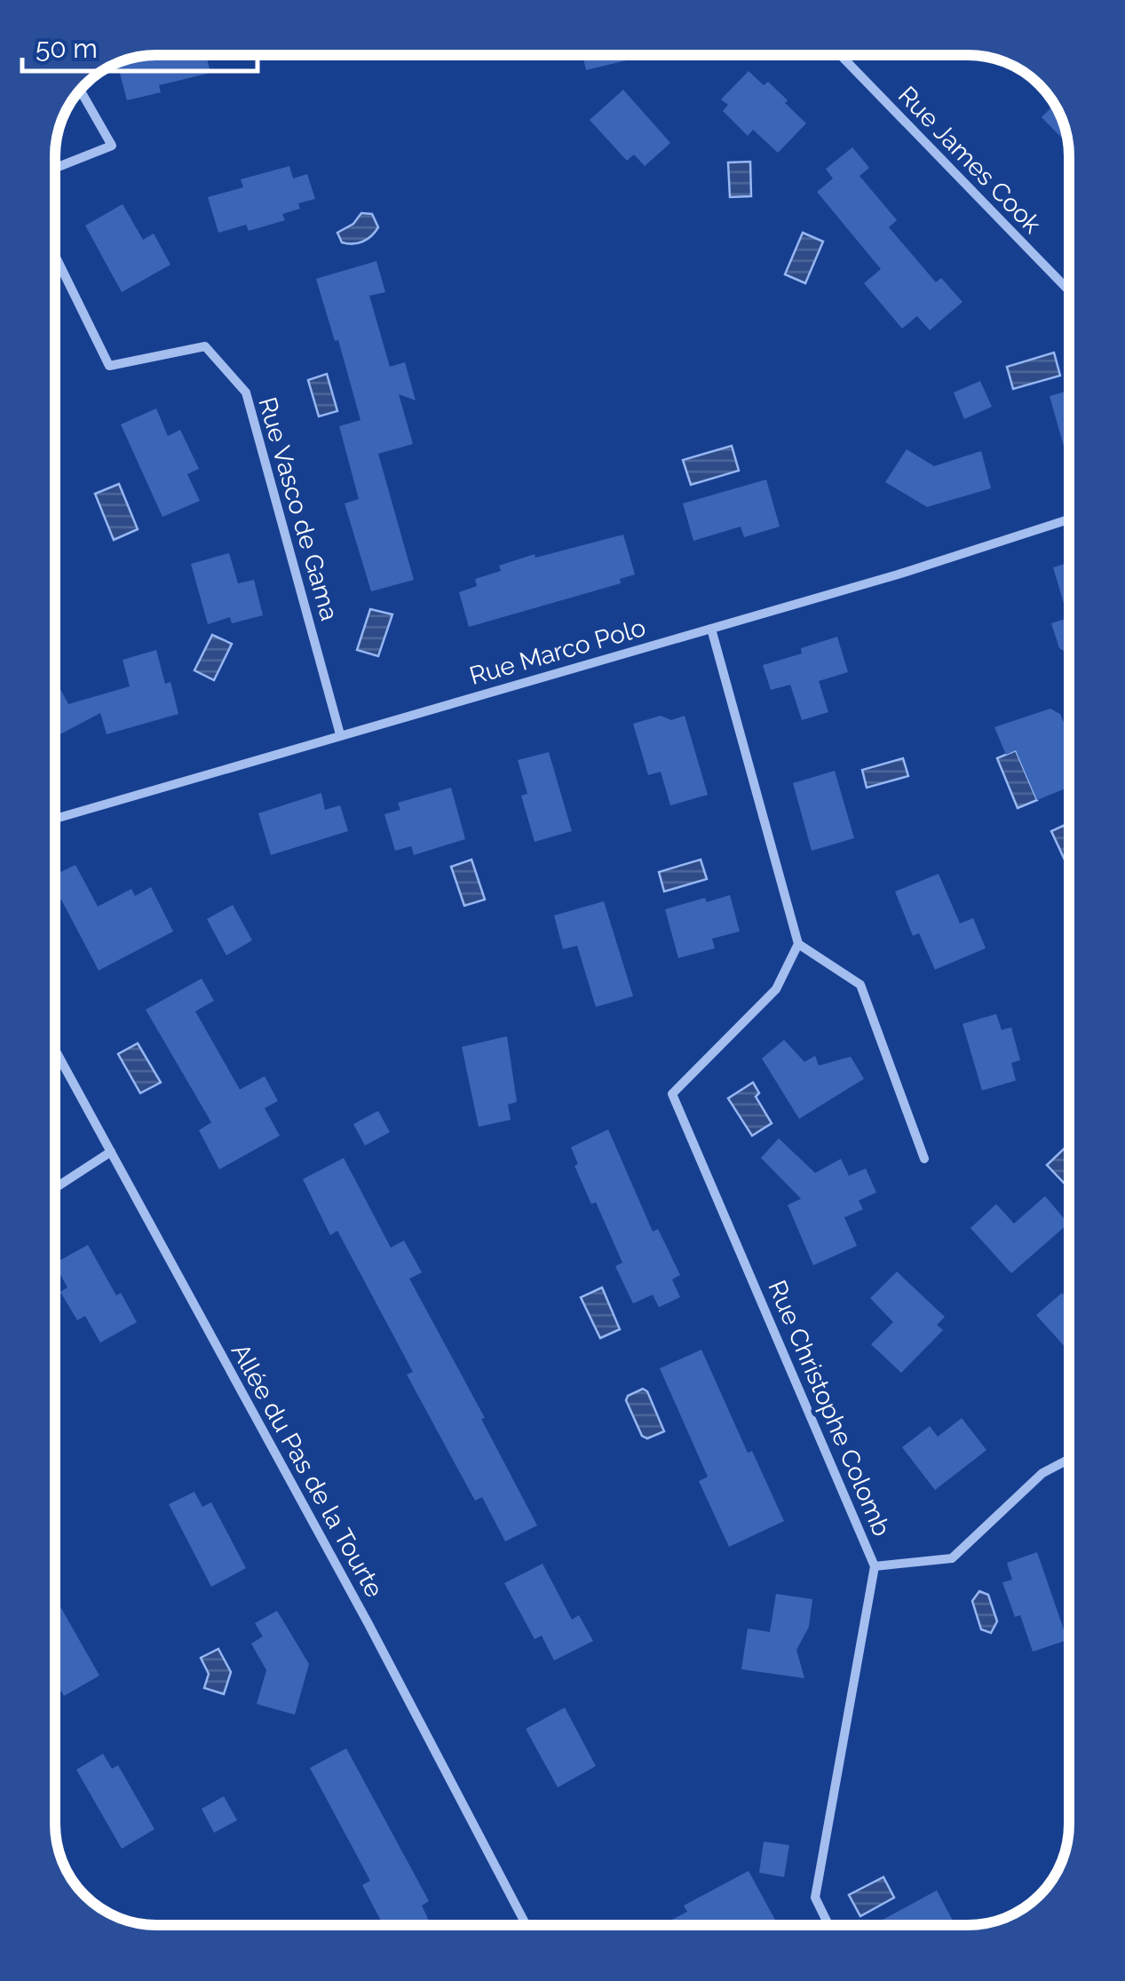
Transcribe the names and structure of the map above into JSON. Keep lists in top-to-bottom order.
{
  "streets": {
    "street": [
      "Rue James Cook",
      "Rue Vasco de Gama",
      "Rue Marco Polo",
      "Rue Christophe Colomb",
      "Allée du Pas de la Tourte"
    ]
  },
  "crossings": [
    ["Rue Vasco de Gama", "Rue Marco Polo"]
  ],
  "scale_bar": "50 m"
}
